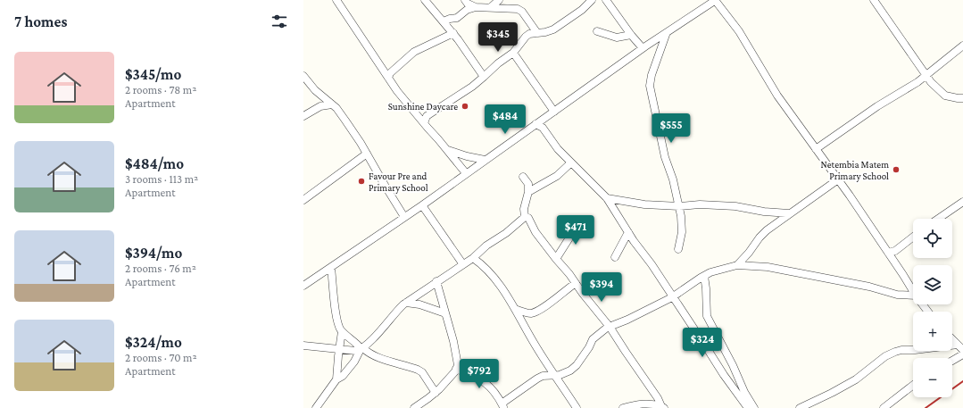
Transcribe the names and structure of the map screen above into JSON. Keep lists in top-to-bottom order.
{
  "places": ["Sunshine Daycare", "Netembia Matem Primary School", "Favour Pre and Primary School"],
  "page": {
    "heading": "7 homes",
    "price": [
      "$345",
      "$484",
      "$555",
      "$471",
      "$394",
      "$324",
      "$792"
    ],
    "list": [
      {
        "name": "$345/mo",
        "note": "2 rooms · 78 m² · Apartment"
      },
      {
        "name": "$484/mo",
        "note": "3 rooms · 113 m² · Apartment"
      },
      {
        "name": "$394/mo",
        "note": "2 rooms · 76 m² · Apartment"
      },
      {
        "name": "$324/mo",
        "note": "2 rooms · 70 m² · Apartment"
      }
    ],
    "map_buttons": ["+", "−"]
  }
}
